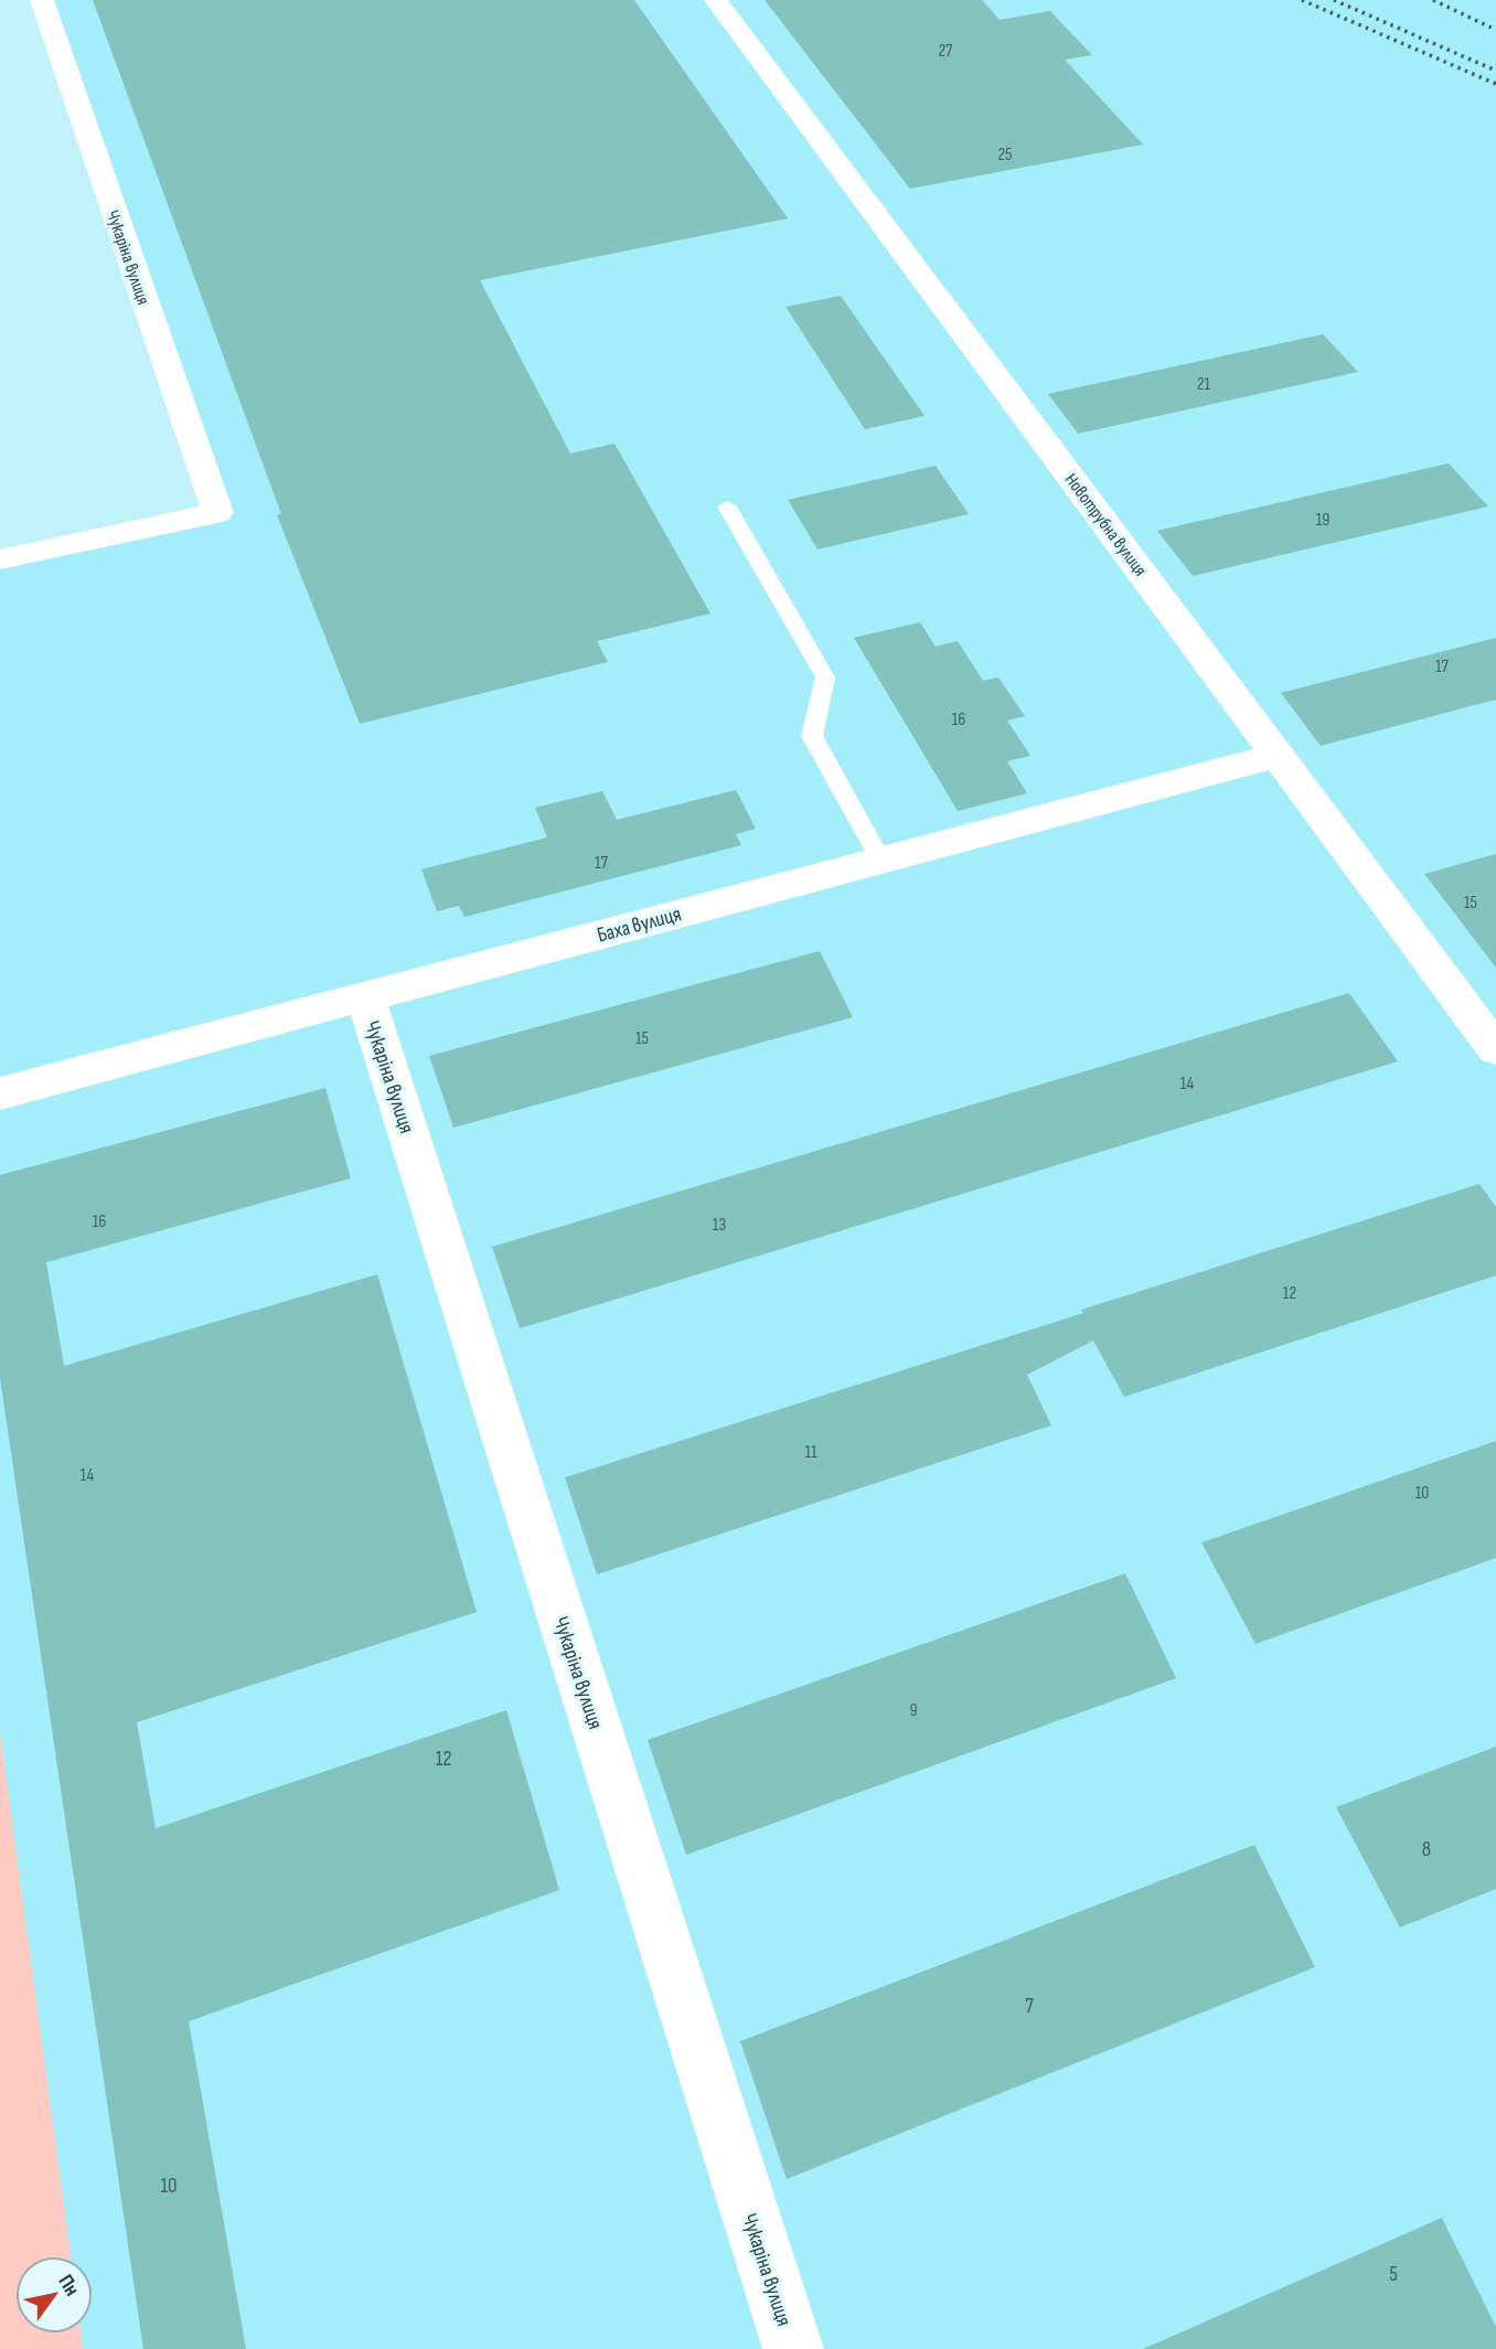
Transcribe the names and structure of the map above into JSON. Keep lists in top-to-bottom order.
{
  "streets": {
    "street": ["Чукаріна вулиця", "Новотрубна вулиця", "Баха вулиця"]
  },
  "crossings": [
    ["Чукаріна вулиця", "Баха вулиця"],
    ["Новотрубна вулиця", "Баха вулиця"]
  ],
  "house_numbers": [
    "27",
    "25",
    "21",
    "19",
    "17",
    "16",
    "17",
    "15",
    "15",
    "14",
    "16",
    "13",
    "12",
    "11",
    "14",
    "10",
    "9",
    "12",
    "8",
    "7",
    "10",
    "5"
  ],
  "north": "top right"
}
